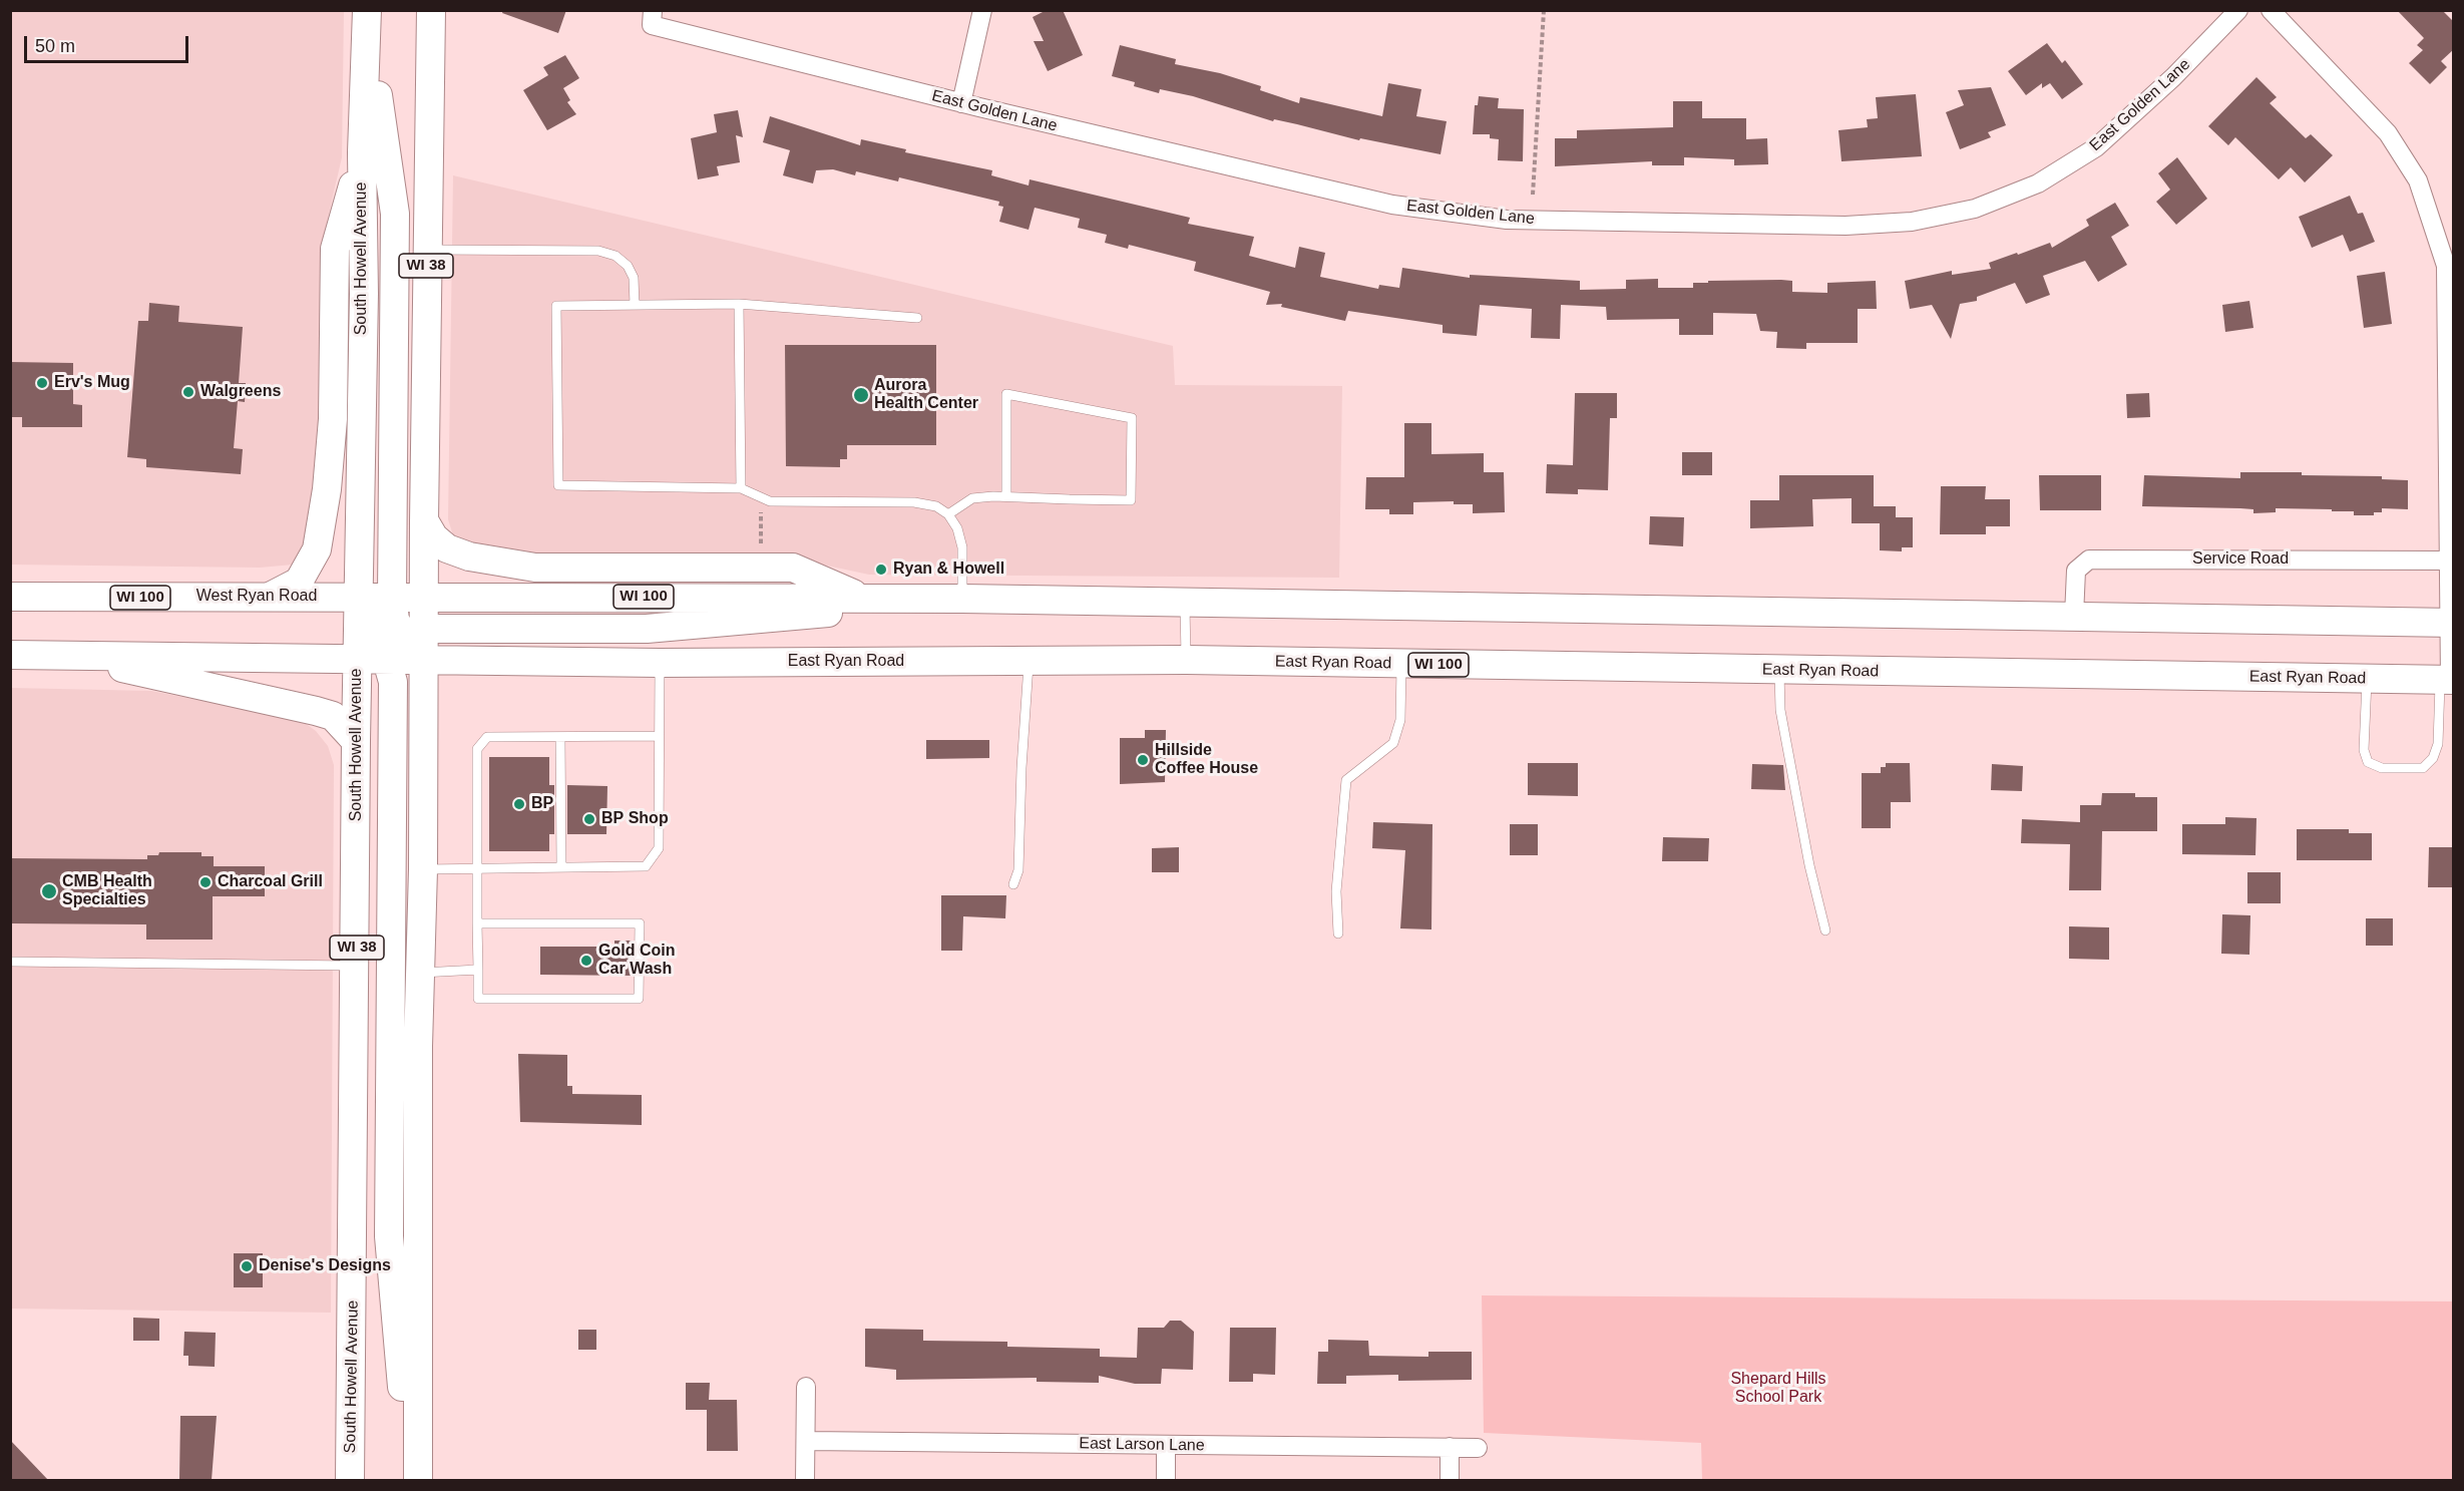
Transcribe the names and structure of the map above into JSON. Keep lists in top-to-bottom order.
{
  "streets": {
    "main road": [
      "South Howell Avenue",
      "WI 38",
      "West Ryan Road",
      "WI 100",
      "East Ryan Road"
    ],
    "street": ["East Golden Lane", "Service Road", "East Larson Lane"]
  },
  "crossings": [
    ["South Howell Avenue", "West Ryan Road"],
    ["South Howell Avenue", "WI 100"],
    ["South Howell Avenue", "East Ryan Road"],
    ["WI 38", "WI 100"],
    ["WI 38", "East Ryan Road"],
    ["Service Road", "WI 100"],
    ["West Ryan Road", "WI 100"],
    ["WI 100", "East Ryan Road"]
  ],
  "parks": ["Shepard Hills School Park"],
  "places": [
    "Erv's Mug",
    "Walgreens",
    "Aurora Health Center",
    "Ryan & Howell",
    "Hillside Coffee House",
    "BP",
    "BP Shop",
    "Charcoal Grill",
    "CMB Health Specialties",
    "Gold Coin Car Wash",
    "Denise's Designs"
  ],
  "scale_bar": "50 m"
}
